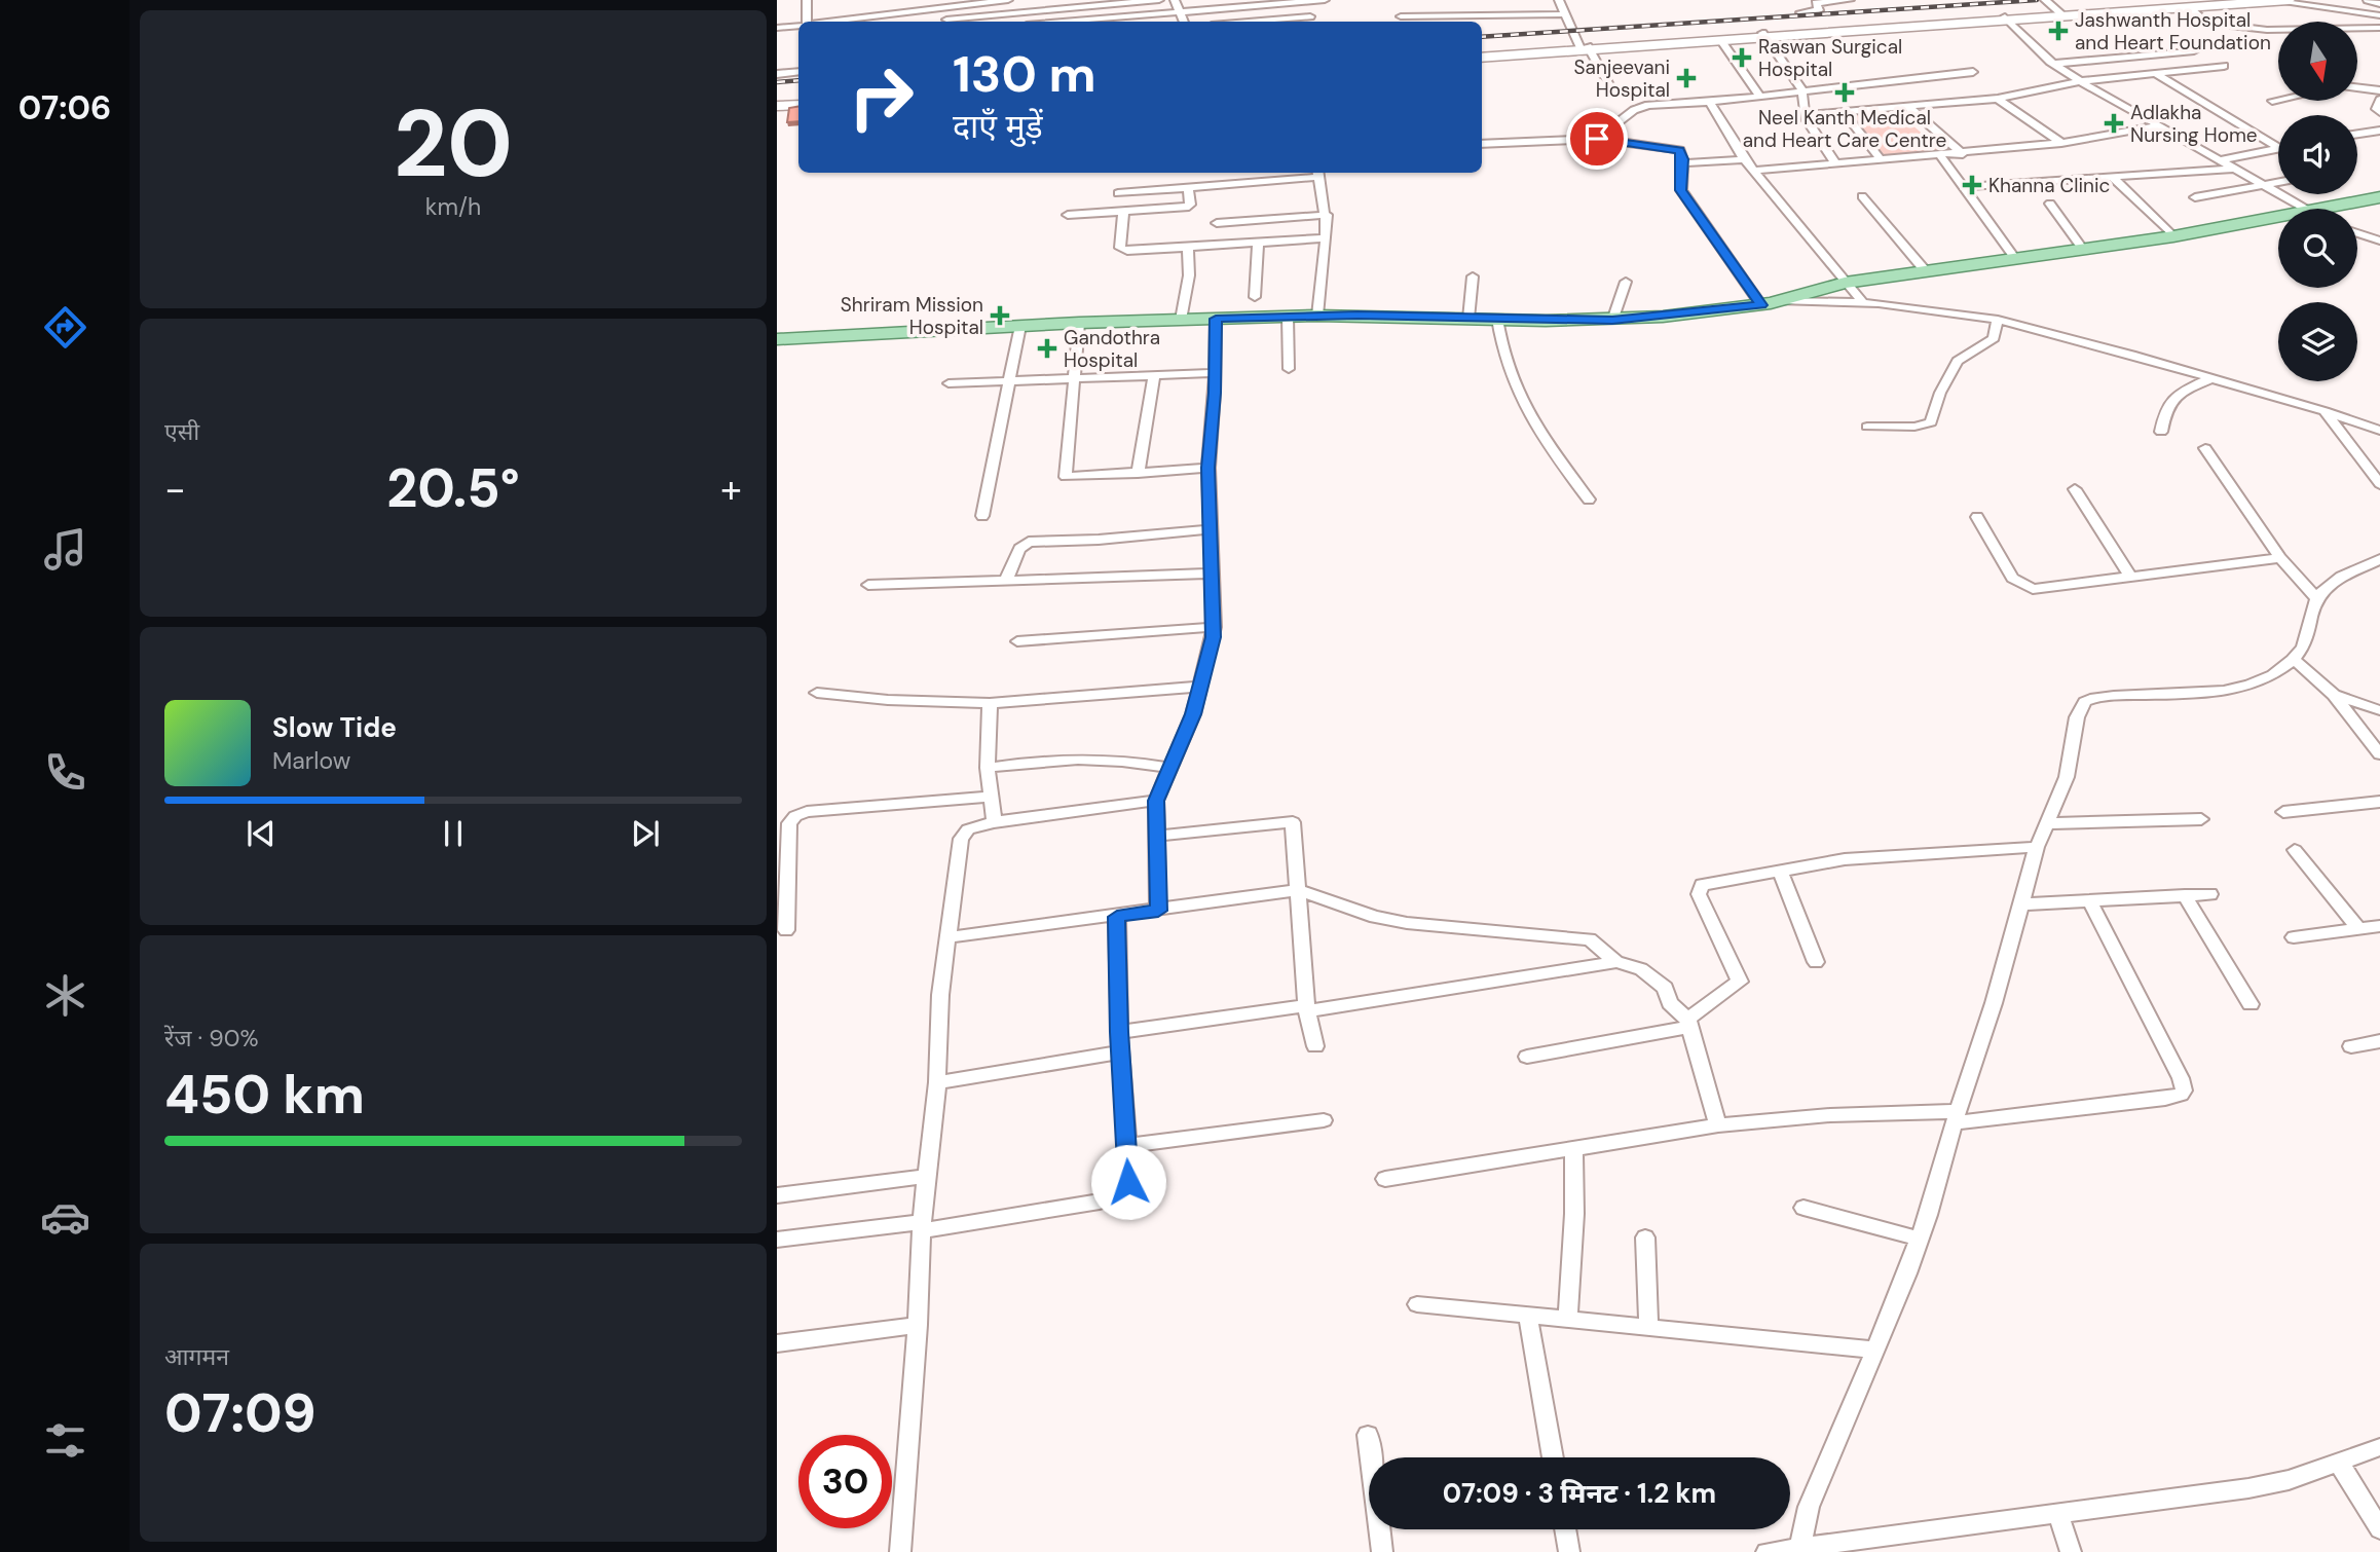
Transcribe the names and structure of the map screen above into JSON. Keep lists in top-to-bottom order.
{
  "places": {
    "health": [
      "Jashwanth Hospital and Heart Foundation",
      "Raswan Surgical Hospital",
      "Sanjeevani Hospital",
      "Neel Kanth Medical and Heart Care Centre",
      "Adlakha Nursing Home",
      "Khanna Clinic",
      "Shriram Mission Hospital",
      "Gandothra Hospital"
    ]
  },
  "north": "bottom",
  "page": {
    "tabs": "07:06",
    "tile": [
      ["20", "km/h"],
      "एसी",
      ["रेंज · 90%", "450 km"],
      ["आगमन", "07:09"]
    ],
    "turn": ["130 m", "दाएँ मुड़ें"],
    "heat": ["−", "20.5°", "+"],
    "song": ["Slow Tide", "Marlow"],
    "limit": "30",
    "trip": "07:09 · 3 मिनट · 1.2 km"
  }
}
